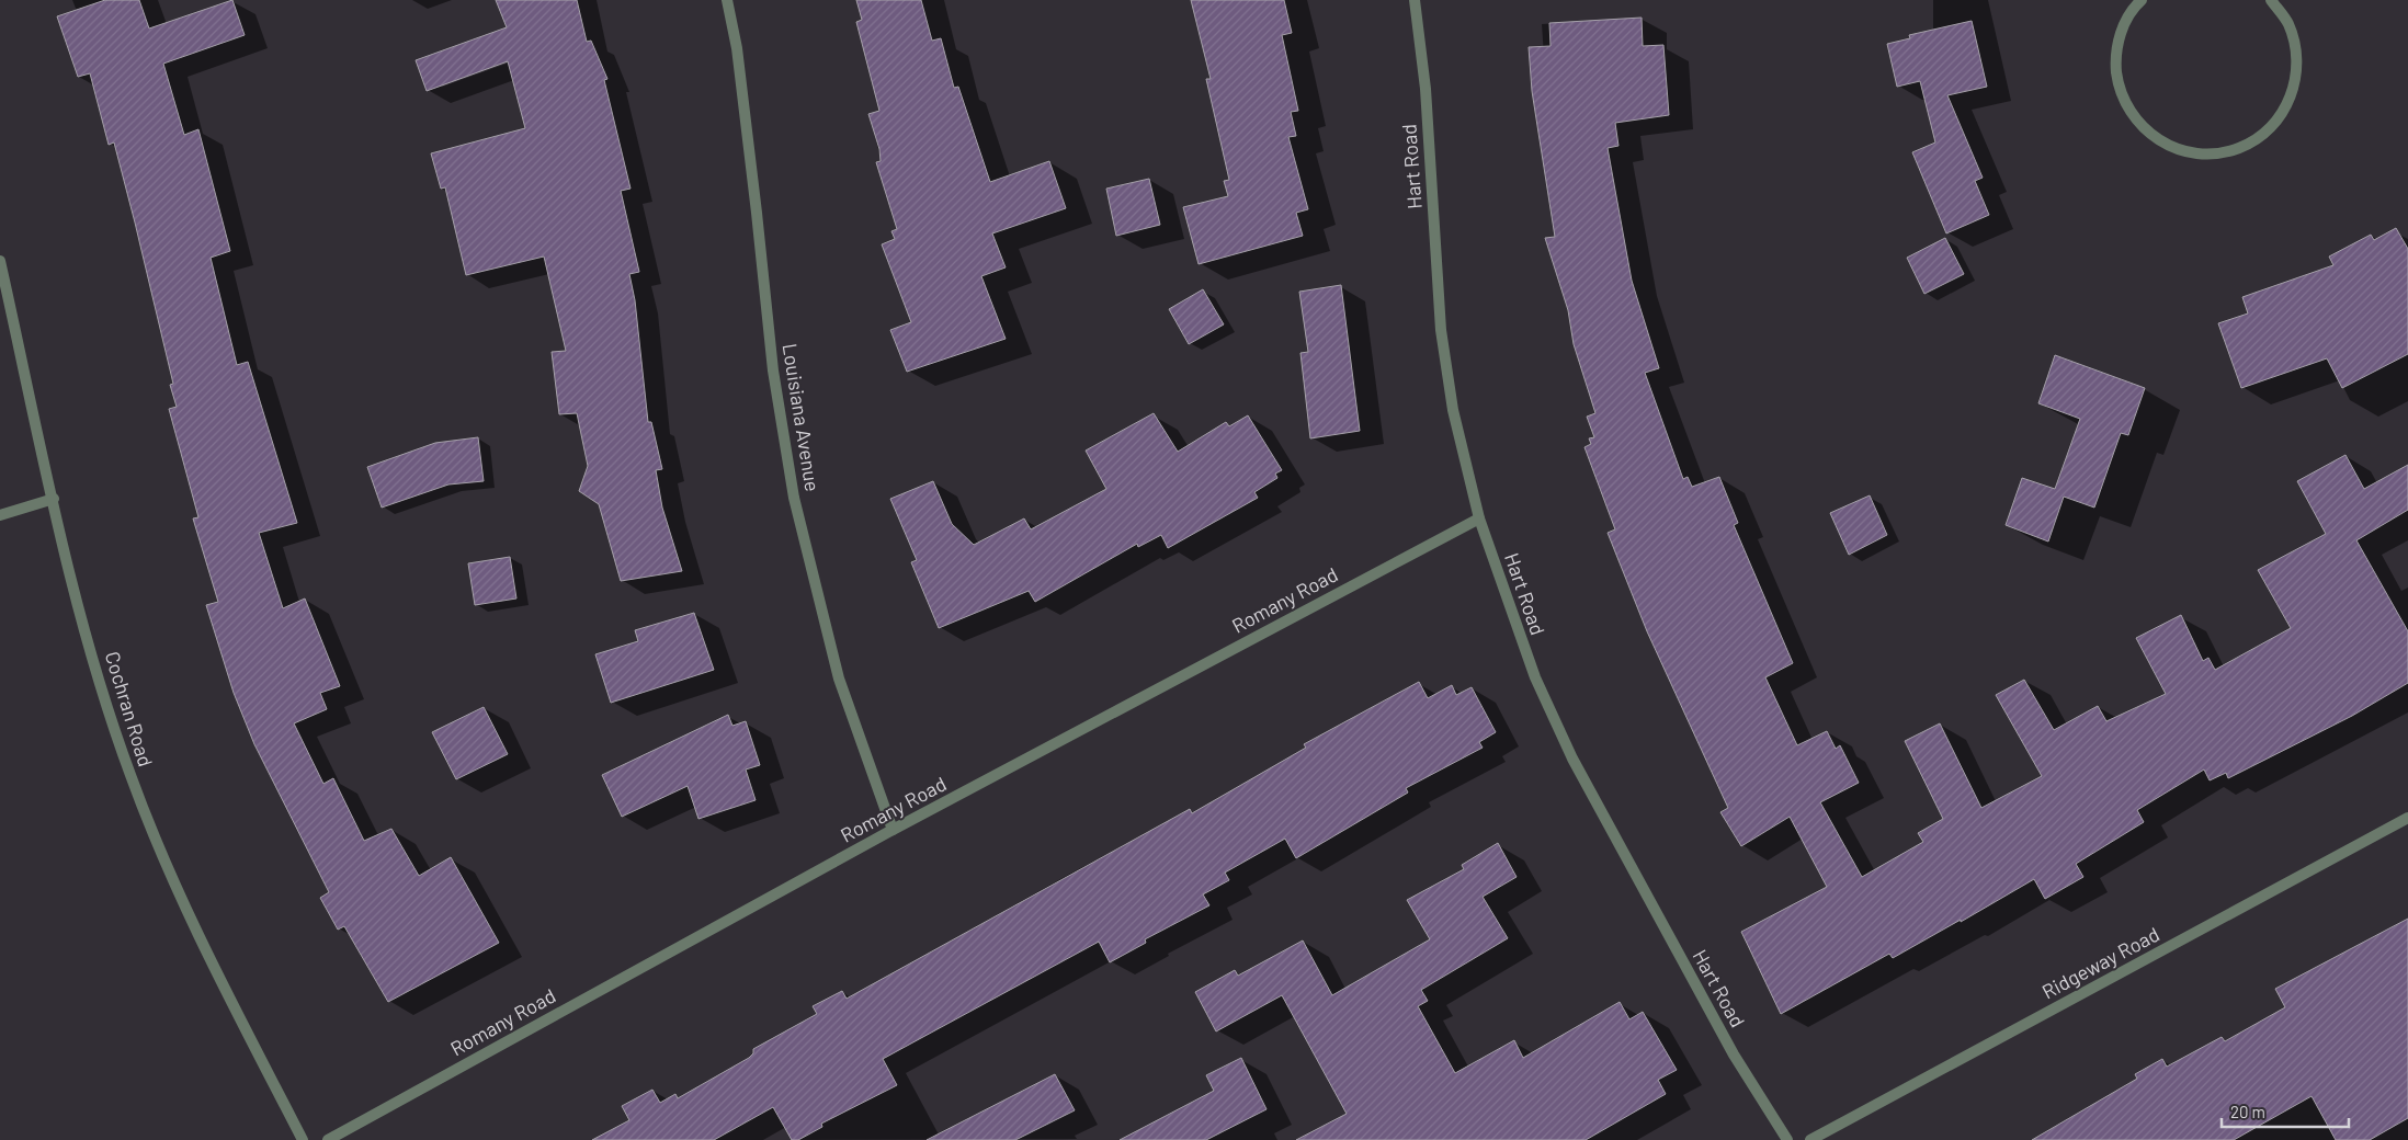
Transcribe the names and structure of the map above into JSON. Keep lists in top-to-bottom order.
{
  "streets": {
    "street": [
      "Hart Road",
      "Louisiana Avenue",
      "Romany Road",
      "Cochran Road",
      "Ridgeway Road"
    ]
  },
  "crossings": [
    ["Hart Road", "Romany Road"],
    ["Louisiana Avenue", "Romany Road"]
  ],
  "scale_bar": "20 m"
}
